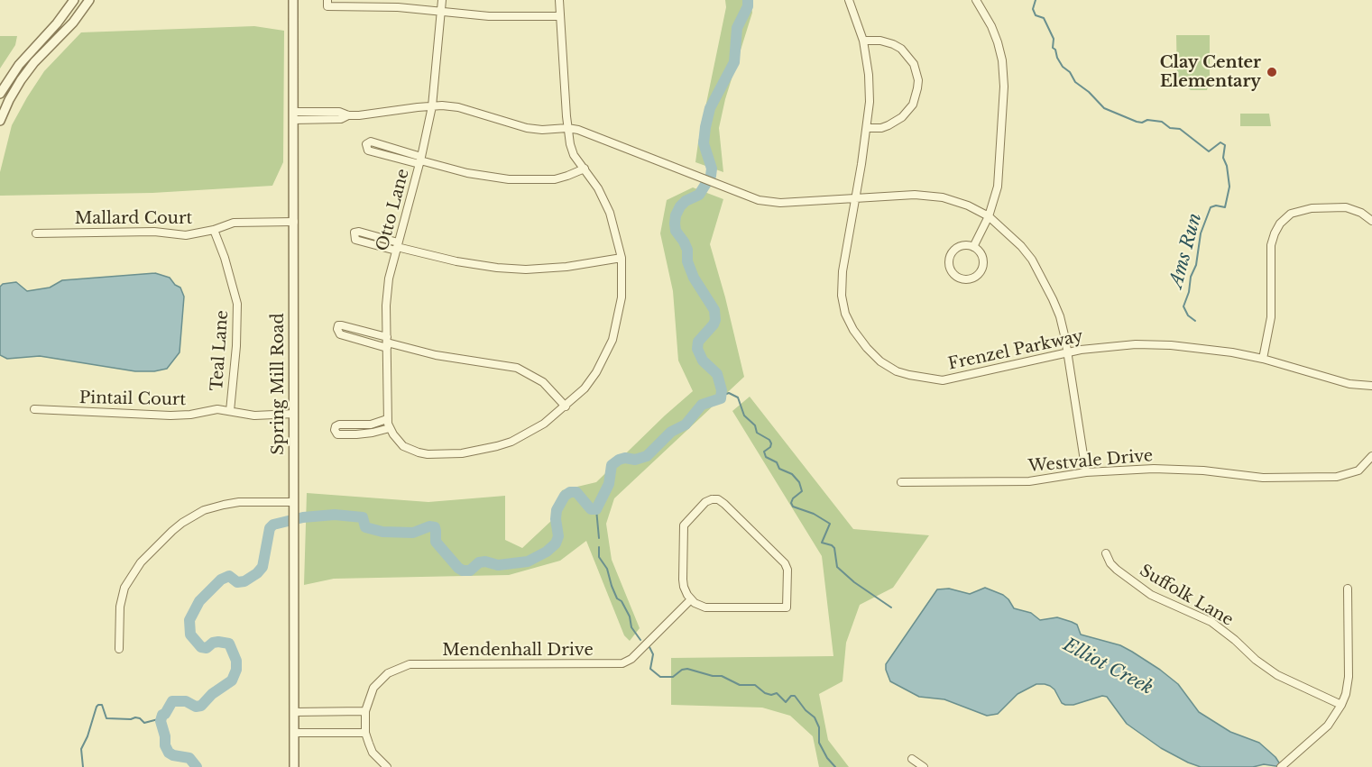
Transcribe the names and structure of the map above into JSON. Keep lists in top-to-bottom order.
{
  "streets": {
    "street": [
      "Otto Lane",
      "Mallard Court",
      "Teal Lane",
      "Frenzel Parkway",
      "Spring Mill Road",
      "Pintail Court",
      "Westvale Drive",
      "Suffolk Lane",
      "Mendenhall Drive"
    ]
  },
  "crossings": [
    ["Mallard Court", "Teal Lane"],
    ["Mallard Court", "Spring Mill Road"],
    ["Teal Lane", "Pintail Court"],
    ["Spring Mill Road", "Pintail Court"]
  ],
  "water": ["Ams Run", "Elliot Creek"],
  "places": ["Clay Center Elementary"]
}
